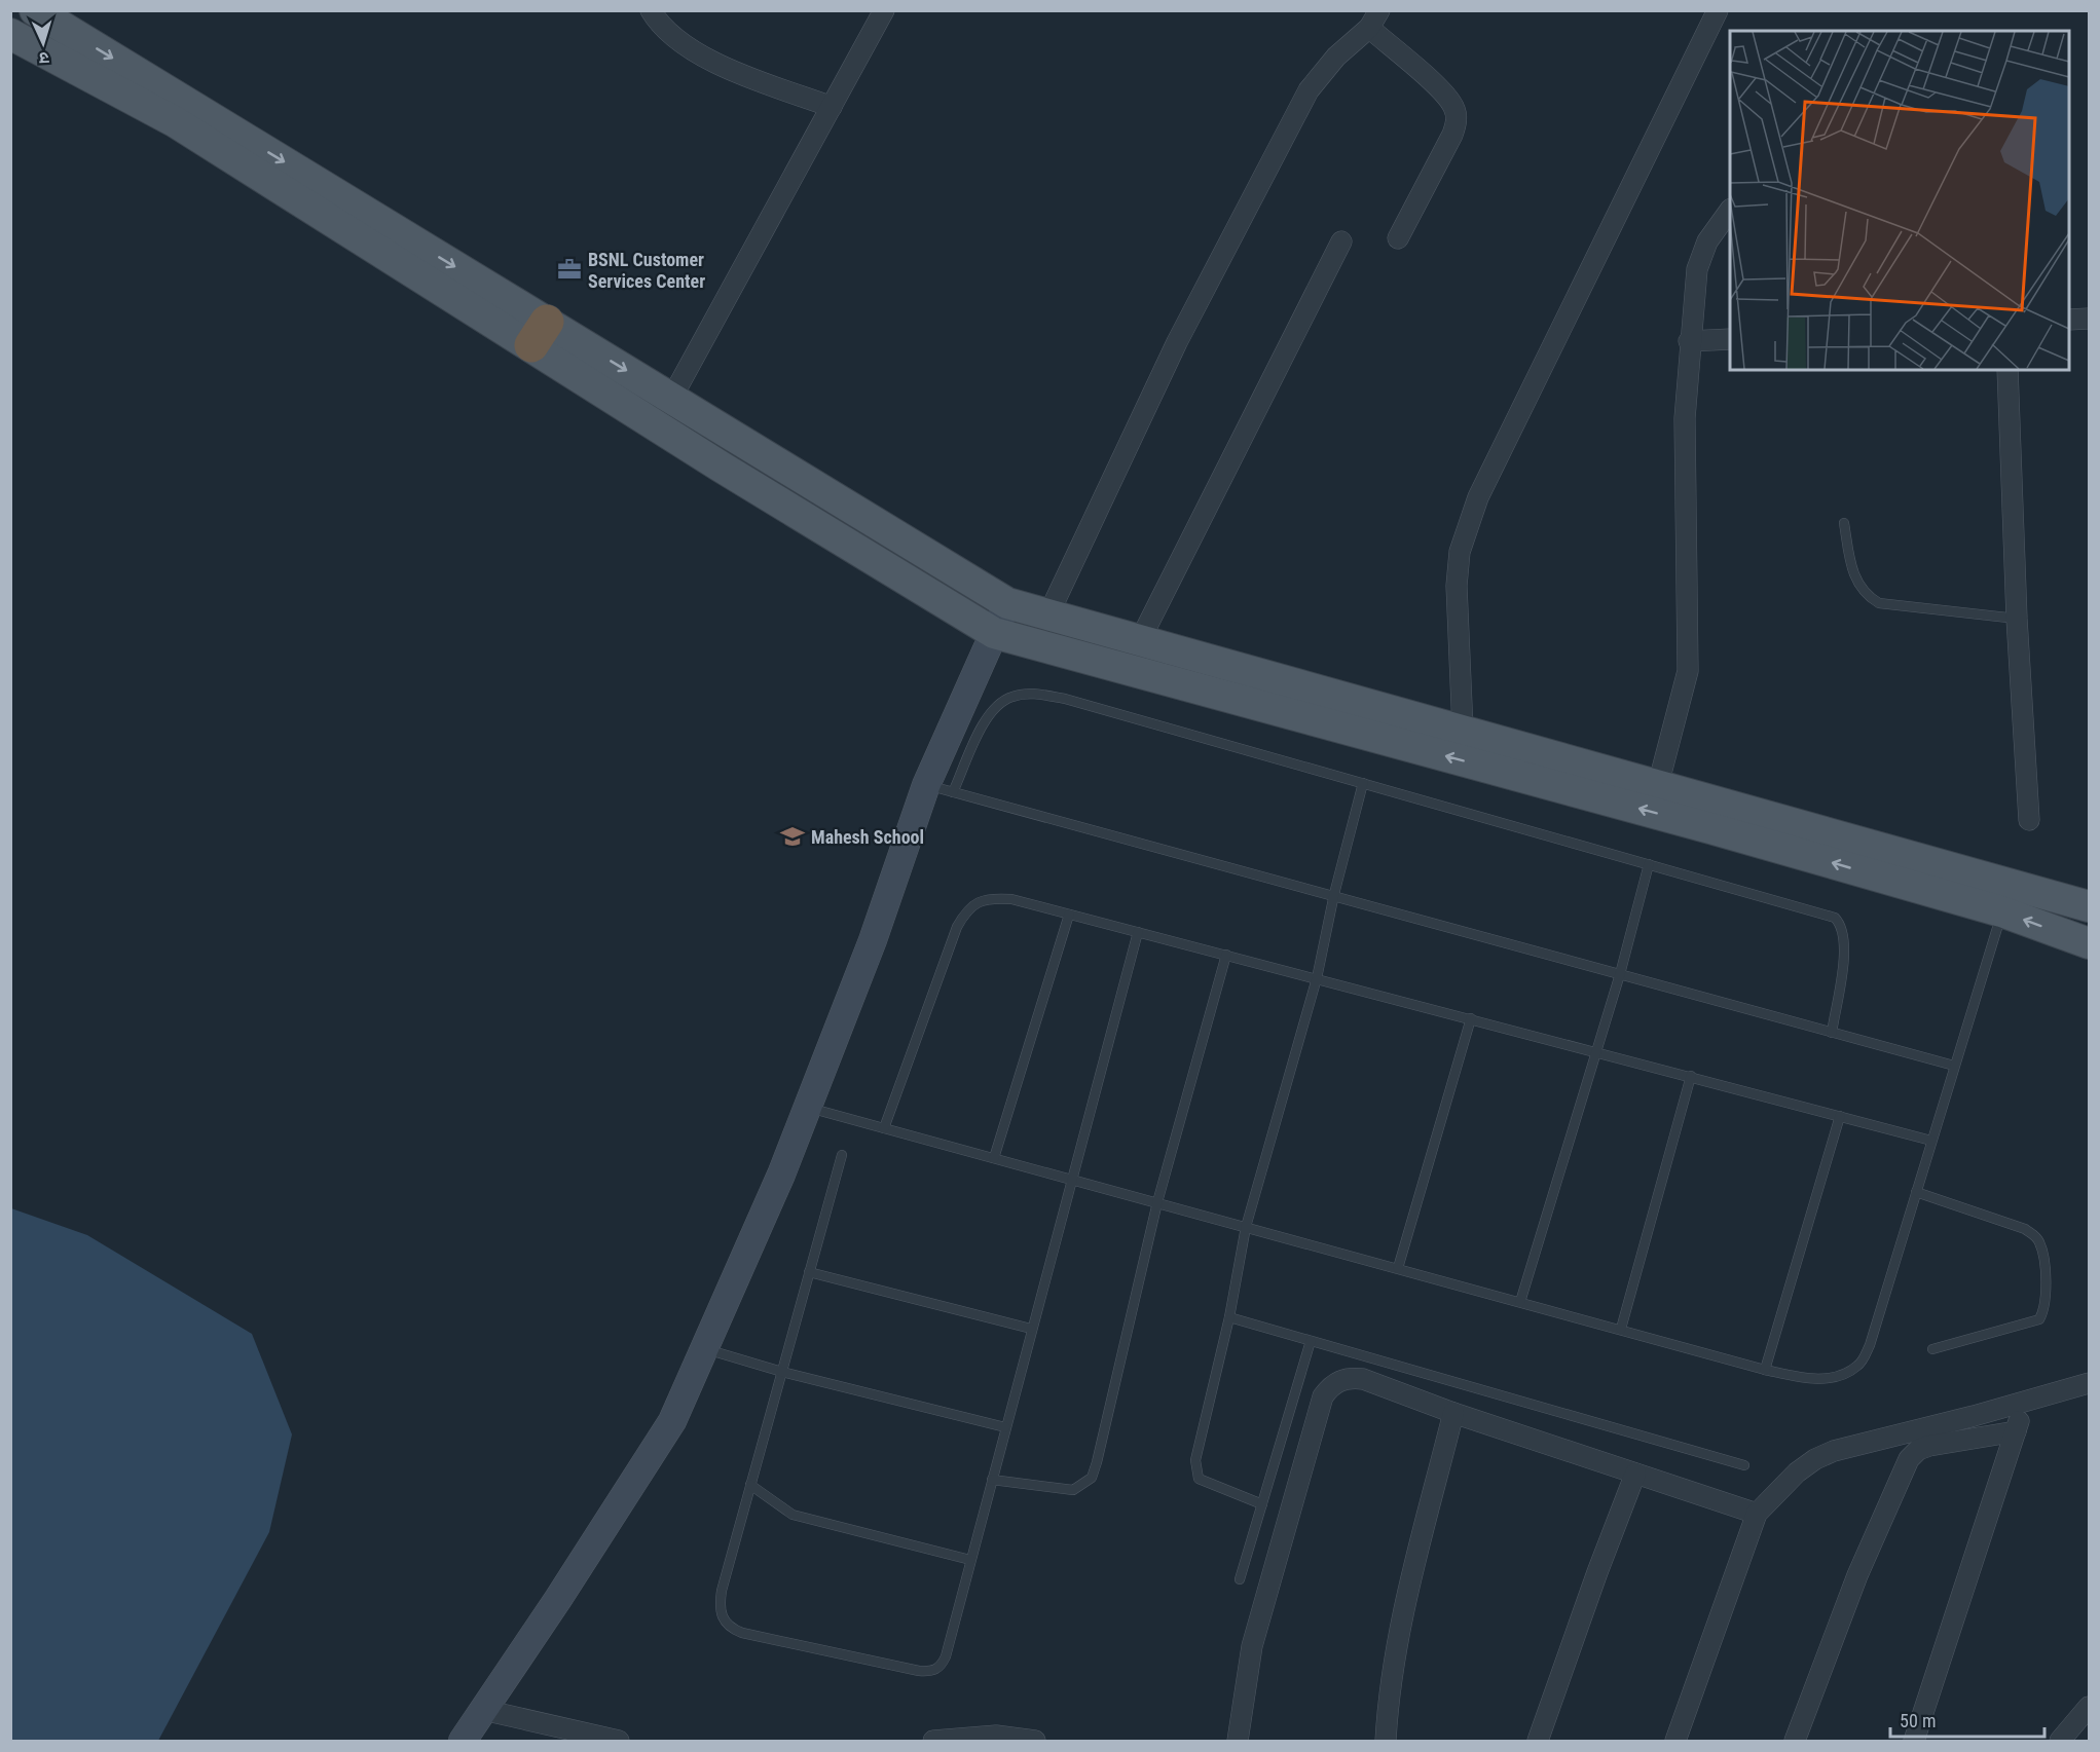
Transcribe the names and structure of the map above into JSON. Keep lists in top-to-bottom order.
{
  "places": {
    "office": ["BSNL Customer Services Center"],
    "school or university": ["Mahesh School"]
  },
  "scale_bar": "50 m",
  "north": "bottom"
}
